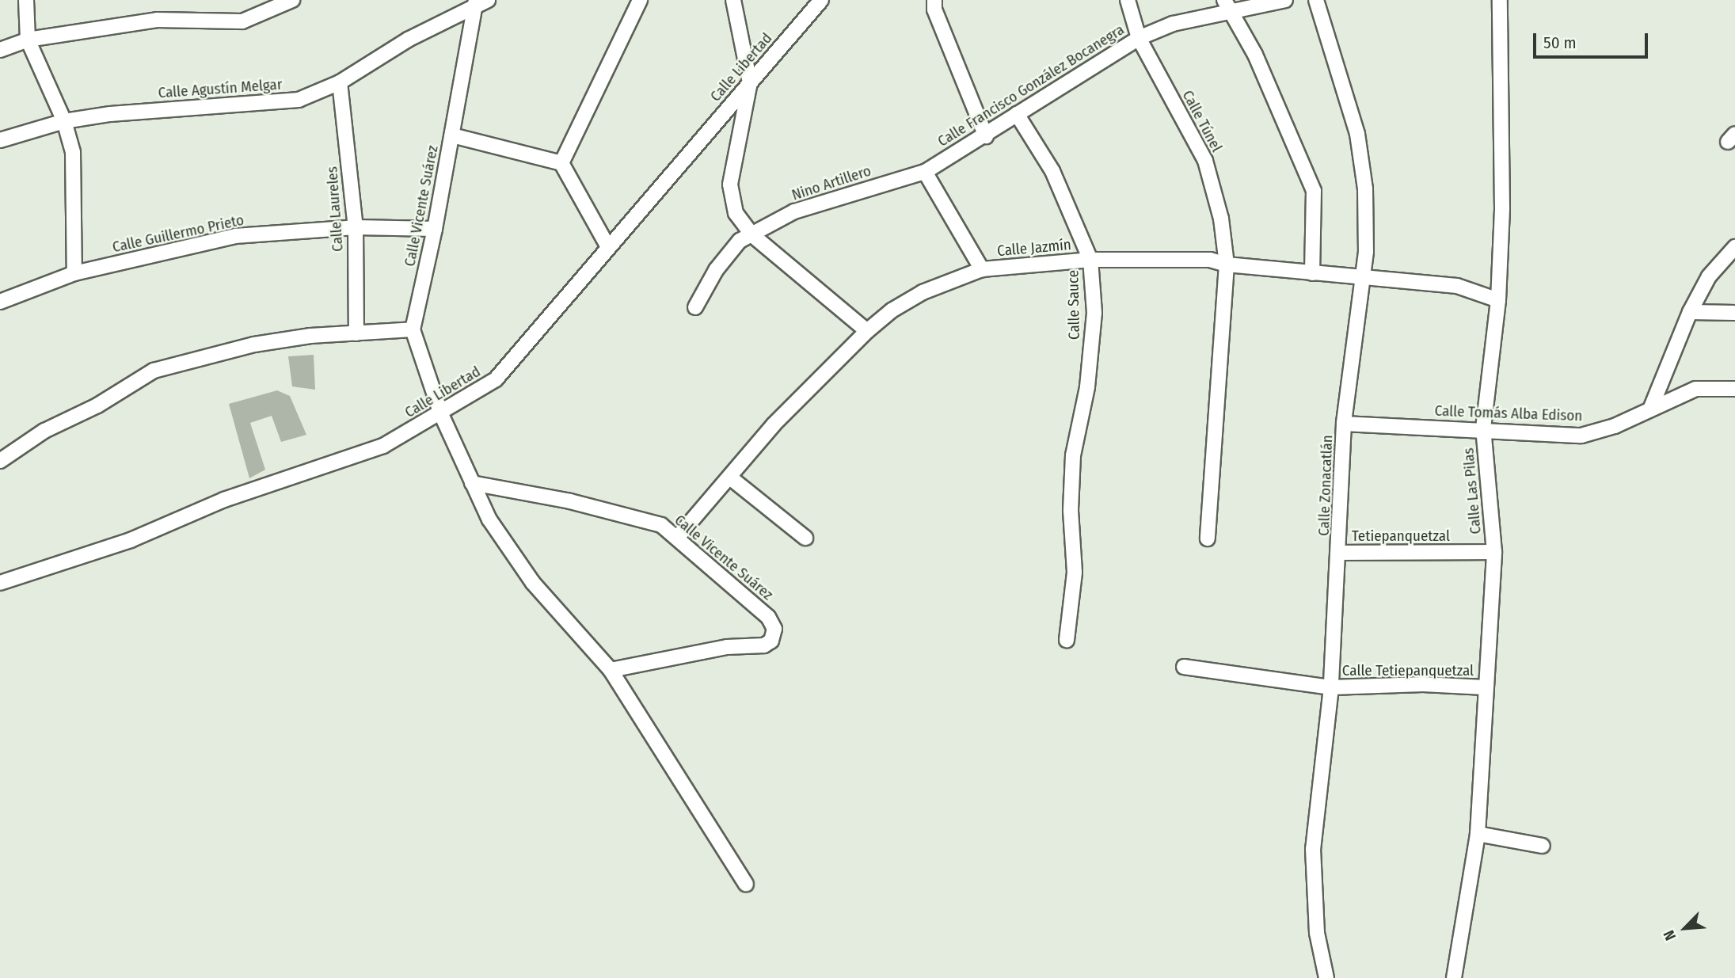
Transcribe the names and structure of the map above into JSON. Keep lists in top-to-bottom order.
{
  "streets": {
    "street": [
      "Calle Libertad",
      "Calle Francisco González Bocanegra",
      "Calle Agustín Melgar",
      "Calle Túnel",
      "Nino Artillero",
      "Calle Vicente Suárez",
      "Calle Laureles",
      "Calle Guillermo Prieto",
      "Calle Jazmín",
      "Calle Sauce",
      "Calle Tomás Alba Edison",
      "Calle Zonacatlán",
      "Calle Las Pilas",
      "Tetiepanquetzal",
      "Calle Tetiepanquetzal"
    ]
  },
  "crossings": [
    ["Calle Francisco González Bocanegra", "Calle Túnel"],
    ["Calle Francisco González Bocanegra", "Nino Artillero"],
    ["Calle Francisco González Bocanegra", "Calle Sauce"],
    ["Calle Agustín Melgar", "Calle Vicente Suárez"],
    ["Calle Agustín Melgar", "Calle Laureles"],
    ["Calle Túnel", "Calle Jazmín"],
    ["Calle Vicente Suárez", "Calle Guillermo Prieto"],
    ["Calle Vicente Suárez", "Calle Jazmín"],
    ["Calle Laureles", "Calle Guillermo Prieto"],
    ["Calle Jazmín", "Calle Sauce"],
    ["Calle Jazmín", "Calle Zonacatlán"],
    ["Calle Jazmín", "Calle Las Pilas"],
    ["Calle Tomás Alba Edison", "Calle Zonacatlán"],
    ["Calle Tomás Alba Edison", "Calle Las Pilas"],
    ["Calle Zonacatlán", "Tetiepanquetzal"],
    ["Calle Zonacatlán", "Calle Tetiepanquetzal"],
    ["Calle Las Pilas", "Tetiepanquetzal"],
    ["Calle Las Pilas", "Calle Tetiepanquetzal"]
  ],
  "scale_bar": "50 m",
  "north": "bottom left"
}
